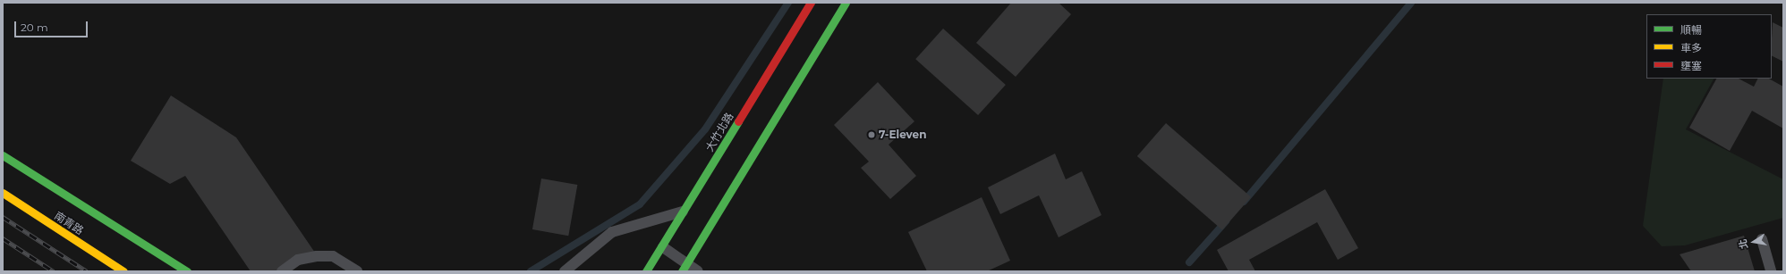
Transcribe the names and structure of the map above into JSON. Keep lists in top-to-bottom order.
{
  "streets": {
    "street": ["大竹北路", "南青路"]
  },
  "places": ["7-Eleven"],
  "legend": ["順暢", "車多", "壅塞"],
  "scale_bar": "20 m",
  "north": "left"
}
